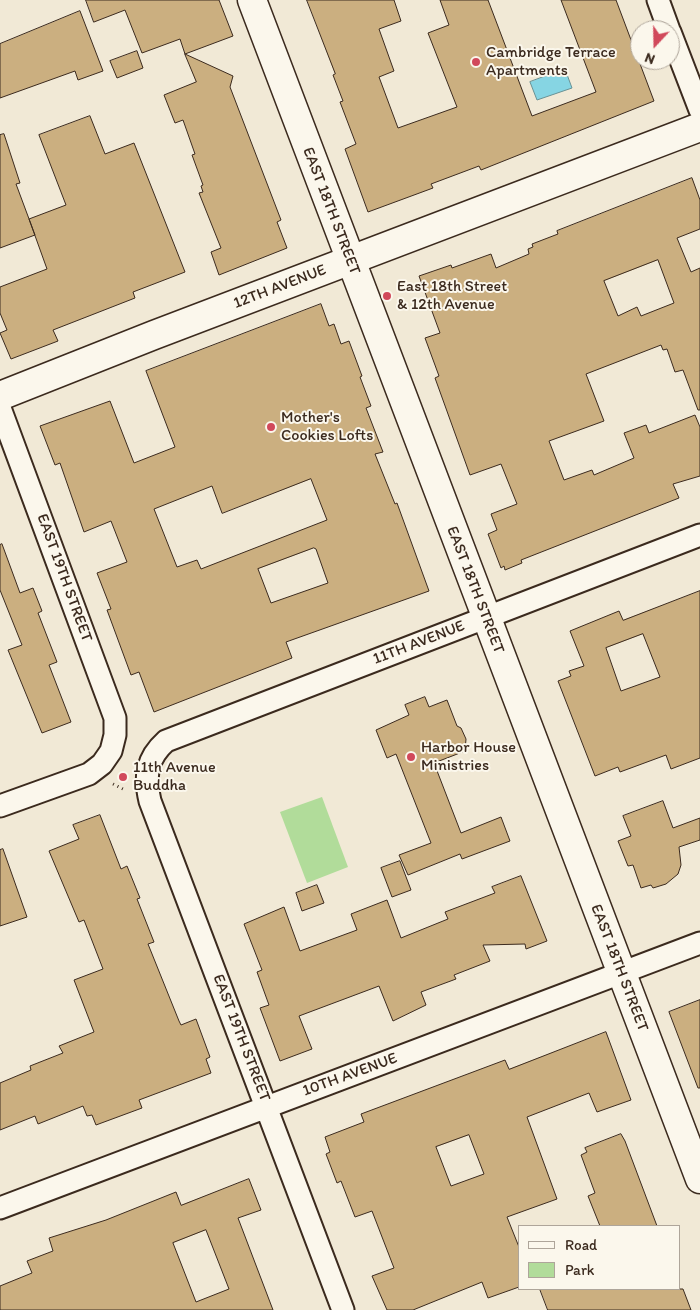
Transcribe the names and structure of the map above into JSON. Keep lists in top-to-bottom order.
{
  "streets": {
    "street": [
      "EAST 18TH STREET",
      "12TH AVENUE",
      "EAST 19TH STREET",
      "11TH AVENUE",
      "10TH AVENUE"
    ]
  },
  "crossings": [
    ["EAST 18TH STREET", "12TH AVENUE"],
    ["EAST 18TH STREET", "11TH AVENUE"],
    ["EAST 18TH STREET", "10TH AVENUE"],
    ["EAST 19TH STREET", "11TH AVENUE"],
    ["EAST 19TH STREET", "10TH AVENUE"]
  ],
  "places": [
    "Cambridge Terrace Apartments",
    "East 18th Street & 12th Avenue",
    "Mother's Cookies Lofts",
    "Harbor House Ministries",
    "11th Avenue Buddha"
  ],
  "legend": ["Road", "Park"],
  "north": "bottom"
}
